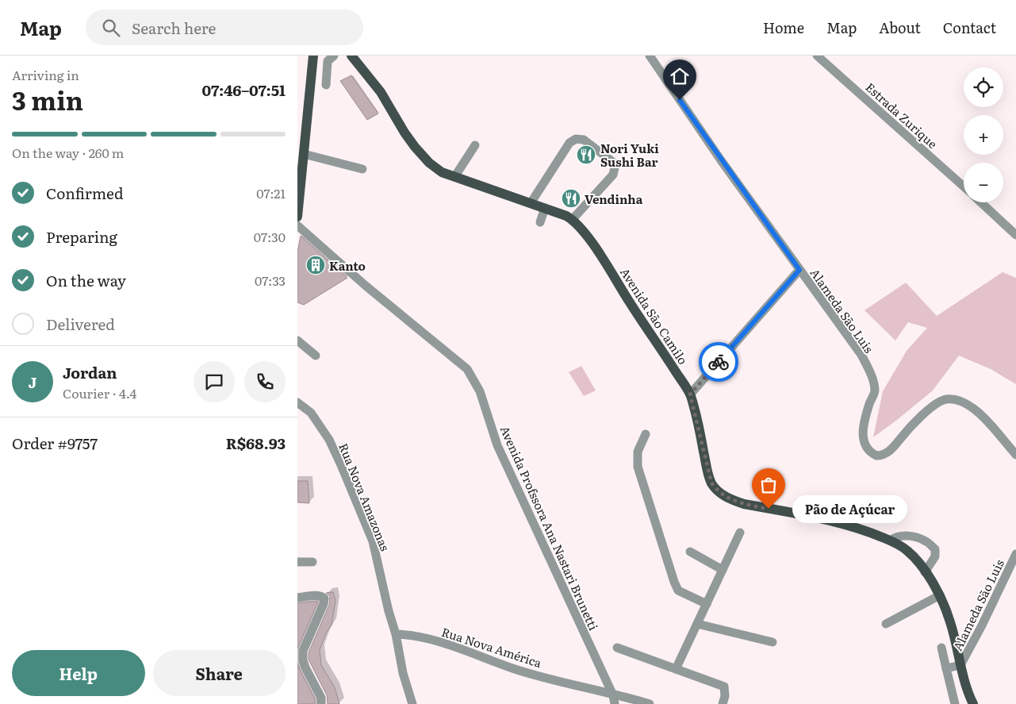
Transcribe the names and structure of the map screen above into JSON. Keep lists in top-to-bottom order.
{
  "streets": {
    "main road": ["Avenida São Camilo"],
    "street": [
      "Estrada Zurique",
      "Alameda São Luis",
      "Rua Nova Amazonas",
      "Avenida Profssora Ana Nastari Brunetti",
      "Rua Nova América"
    ]
  },
  "crossings": [
    ["Alameda São Luis", "Avenida São Camilo"],
    ["Rua Nova Amazonas", "Rua Nova América"],
    ["Avenida Profssora Ana Nastari Brunetti", "Rua Nova América"]
  ],
  "places": {
    "restaurant": ["Nori Yuki Sushi Bar", "Vendinha"],
    "building": ["Kanto"],
    "other": ["Pão de Açúcar"]
  },
  "page": {
    "header": "Map",
    "search": "Search here",
    "nav": [
      "Home",
      "Map",
      "About",
      "Contact"
    ],
    "heading": ["3 min", "Arriving in", "07:46–07:51"],
    "panel": [
      "Jordan",
      "Courier · 4.4",
      "Order #9757",
      "R$68.93"
    ],
    "map_buttons": ["+", "−"],
    "bar": "On the way · 260 m",
    "list": [
      ["Confirmed", "07:21"],
      ["Preparing", "07:30"],
      ["On the way", "07:33"],
      "Delivered"
    ],
    "round": "J",
    "bubble": "Pão de Açúcar",
    "buttons": ["Help", "Share"]
  }
}
